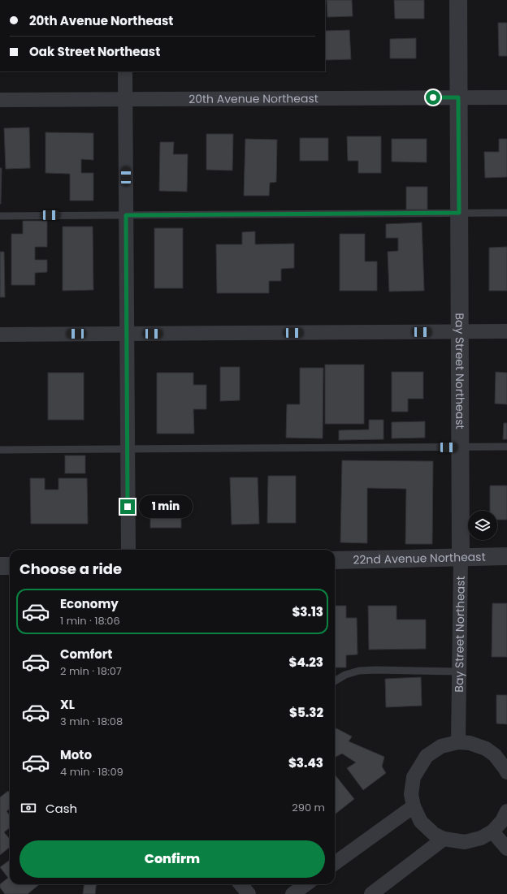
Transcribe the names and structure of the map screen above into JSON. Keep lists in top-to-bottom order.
{
  "streets": {
    "street": ["20th Avenue Northeast", "Bay Street Northeast", "22nd Avenue Northeast"]
  },
  "crossings": [
    ["20th Avenue Northeast", "Bay Street Northeast"],
    ["Bay Street Northeast", "22nd Avenue Northeast"]
  ],
  "page": {
    "banner": ["20th Avenue Northeast", "Oak Street Northeast"],
    "bubble": "1 min",
    "heading": "Choose a ride",
    "list": [
      {
        "name": "Economy",
        "note": "1 min · 18:06",
        "value": "$3.13"
      },
      {
        "name": "Comfort",
        "note": "2 min · 18:07",
        "value": "$4.23"
      },
      {
        "name": "XL",
        "note": "3 min · 18:08",
        "value": "$5.32"
      },
      {
        "name": "Moto",
        "note": "4 min · 18:09",
        "value": "$3.43"
      }
    ],
    "pay": ["Cash", "290 m"],
    "buttons": "Confirm"
  }
}
